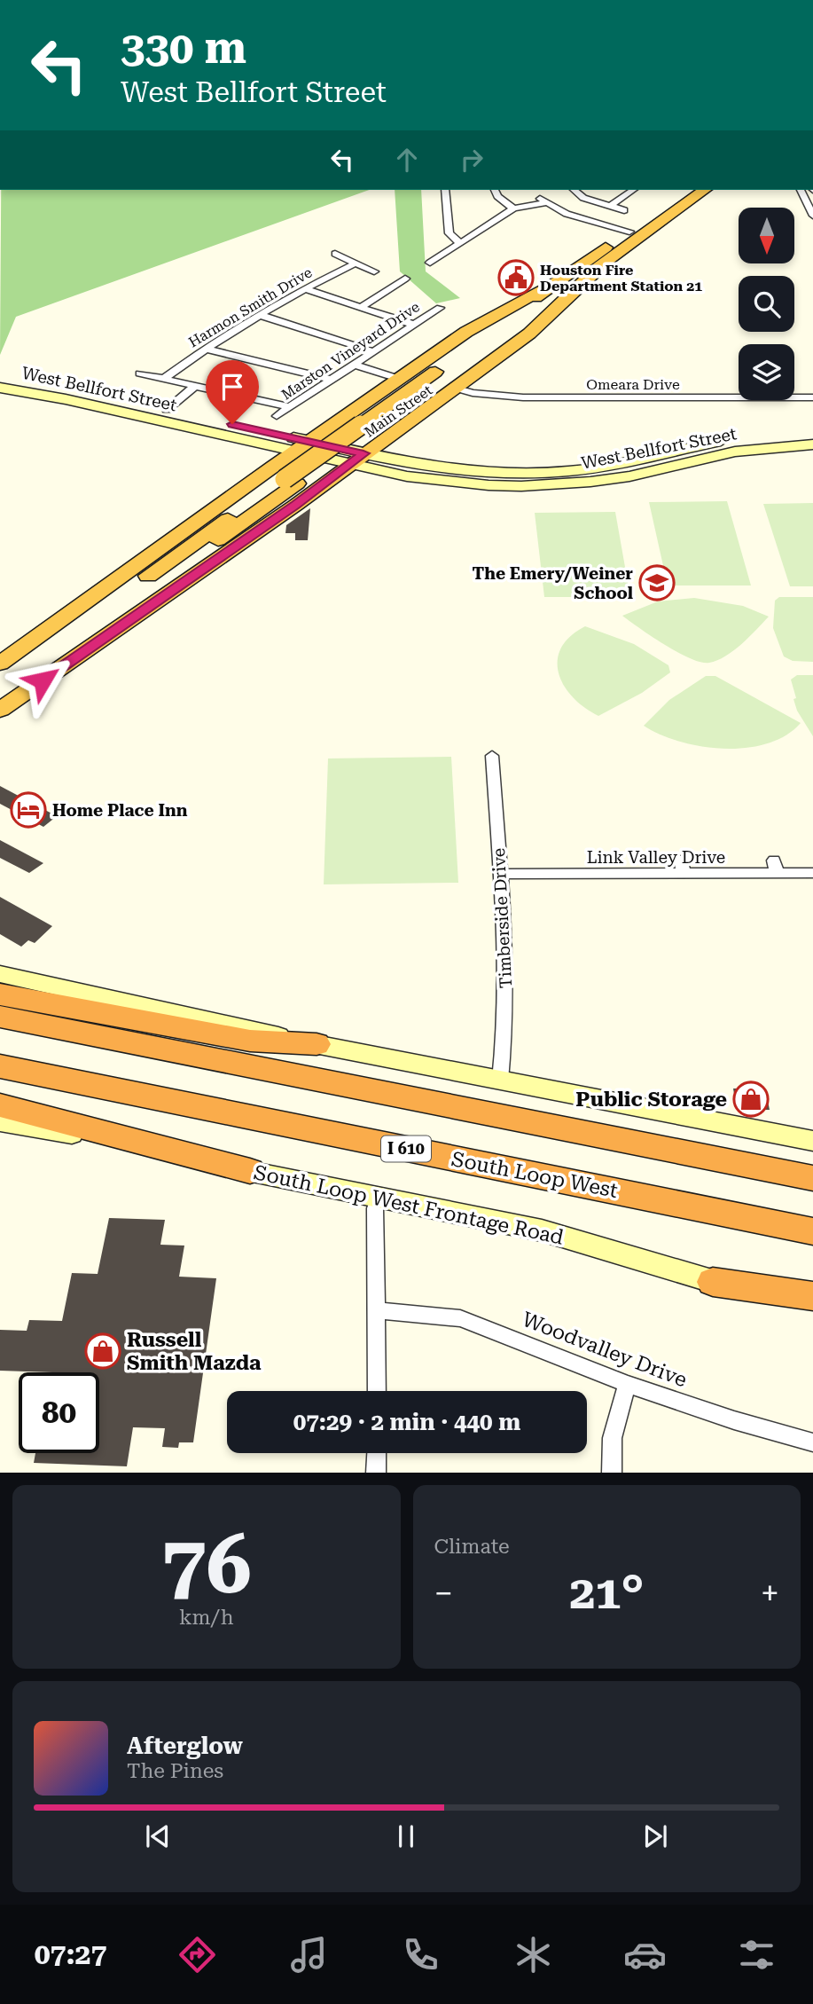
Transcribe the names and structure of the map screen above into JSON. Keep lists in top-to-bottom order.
{
  "streets": {
    "highway": ["Main Street", "I 610", "South Loop West"],
    "main road": ["West Bellfort Street", "South Loop West Frontage Road"],
    "street": [
      "Harmon Smith Drive",
      "Marston Vineyard Drive",
      "Omeara Drive",
      "Link Valley Drive",
      "Timberside Drive",
      "Woodvalley Drive"
    ]
  },
  "crossings": [
    ["Link Valley Drive", "Timberside Drive"]
  ],
  "places": {
    "public building": ["Houston Fire Department Station 21"],
    "school or university": ["The Emery/Weiner School"],
    "hotel": ["Home Place Inn"],
    "shop": ["Public Storage", "Russell Smith Mazda"]
  },
  "north": "bottom",
  "page": {
    "turn": ["330 m", "West Bellfort Street"],
    "limit": "80",
    "trip": "07:29 · 2 min · 440 m",
    "tile": [
      ["76", "km/h"],
      "Climate"
    ],
    "heat": ["−", "21°", "+"],
    "song": ["Afterglow", "The Pines"],
    "tabs": "07:27"
  }
}
